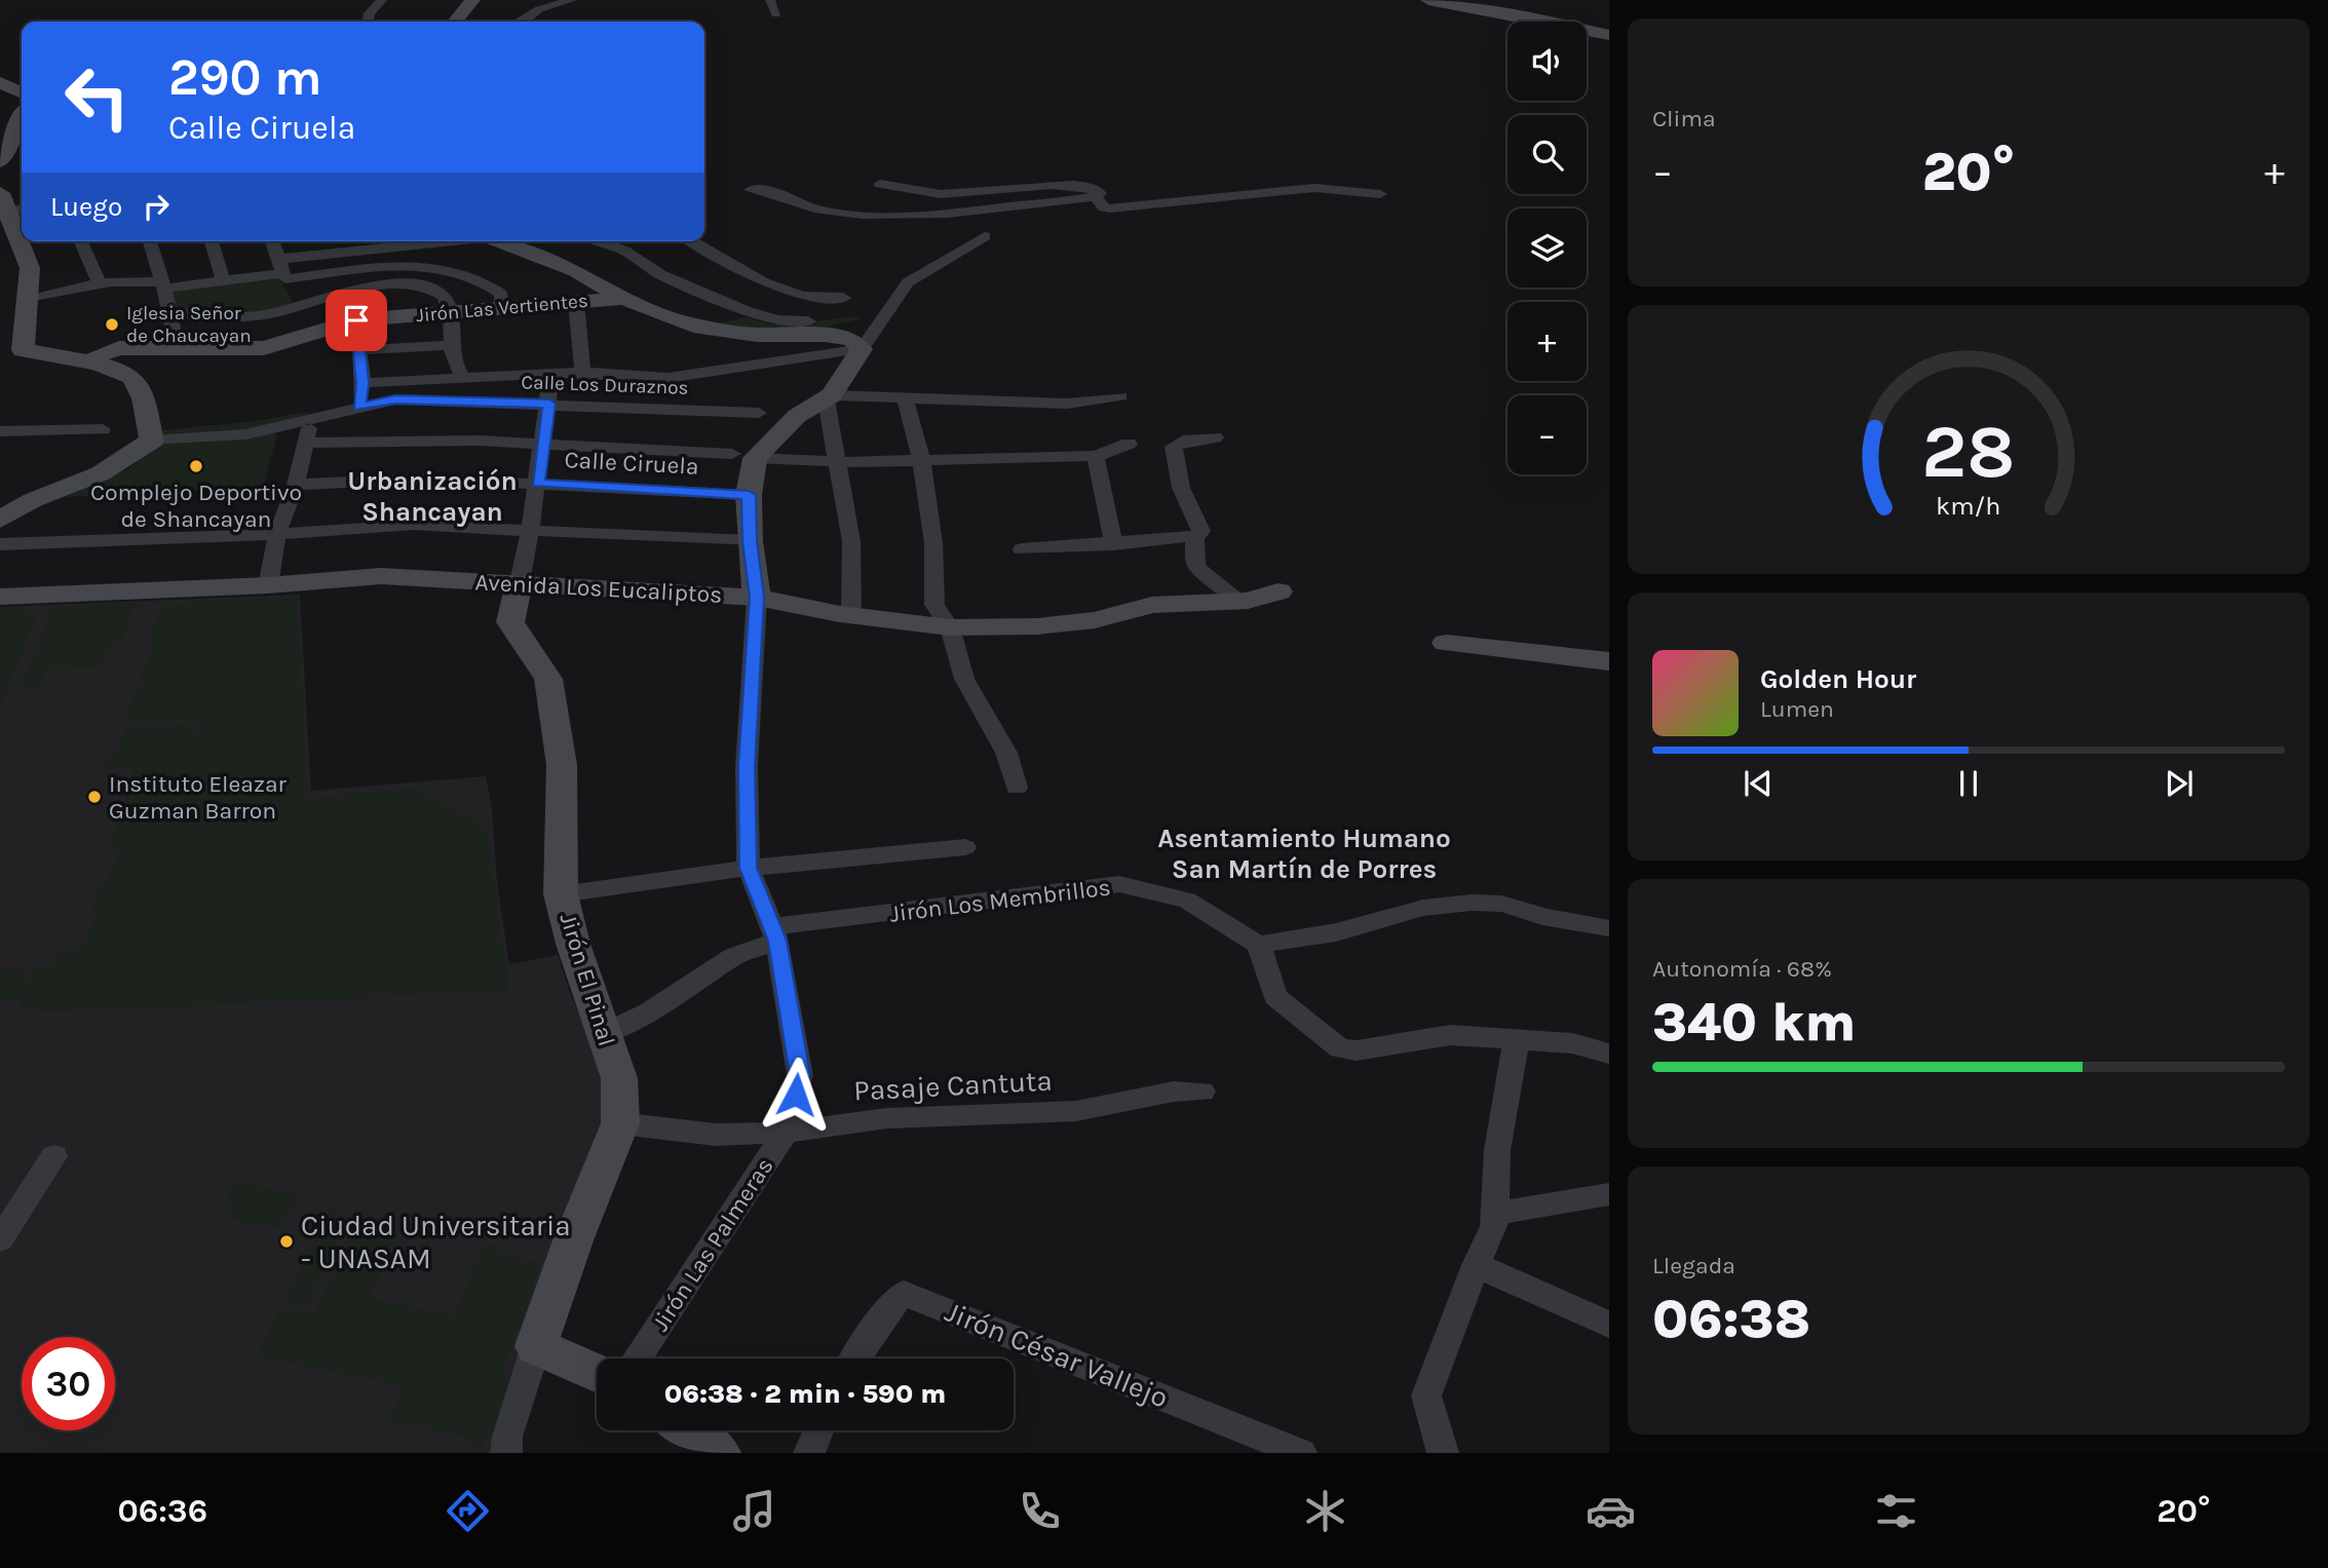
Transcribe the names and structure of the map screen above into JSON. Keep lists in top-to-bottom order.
{
  "streets": {
    "main road": [
      "Jirón Las Vertientes",
      "Avenida Los Eucaliptos",
      "Jirón El Pinal",
      "Jirón Las Palmeras"
    ],
    "street": [
      "Calle Los Duraznos",
      "Calle Ciruela",
      "Jirón Los Membrillos",
      "Pasaje Cantuta",
      "Jirón César Vallejo"
    ]
  },
  "crossings": [
    ["Calle Los Duraznos", "Jirón El Pinal"],
    ["Calle Ciruela", "Jirón El Pinal"],
    ["Calle Ciruela", "Jirón Las Palmeras"],
    ["Avenida Los Eucaliptos", "Jirón El Pinal"],
    ["Avenida Los Eucaliptos", "Jirón Las Palmeras"],
    ["Jirón Los Membrillos", "Jirón El Pinal"],
    ["Jirón Los Membrillos", "Jirón Las Palmeras"],
    ["Jirón El Pinal", "Pasaje Cantuta"],
    ["Pasaje Cantuta", "Jirón Las Palmeras"]
  ],
  "districts": ["Urbanización Shancayan", "Asentamiento Humano San Martín de Porres"],
  "places": [
    "Iglesia Señor de Chaucayan",
    "Complejo Deportivo de Shancayan",
    "Instituto Eleazar Guzman Barron",
    "Ciudad Universitaria - UNASAM"
  ],
  "page": {
    "tile": [
      "Clima",
      ["Autonomía · 68%", "340 km"],
      ["Llegada", "06:38"]
    ],
    "map_buttons": ["+", "−"],
    "turn": ["290 m", "Calle Ciruela"],
    "heat": ["−", "20°", "+"],
    "then": "Luego",
    "song": ["Golden Hour", "Lumen"],
    "limit": "30",
    "trip": "06:38 · 2 min · 590 m",
    "tabs": ["06:36", "20°"],
    "gauge": ["28", "km/h"]
  }
}
